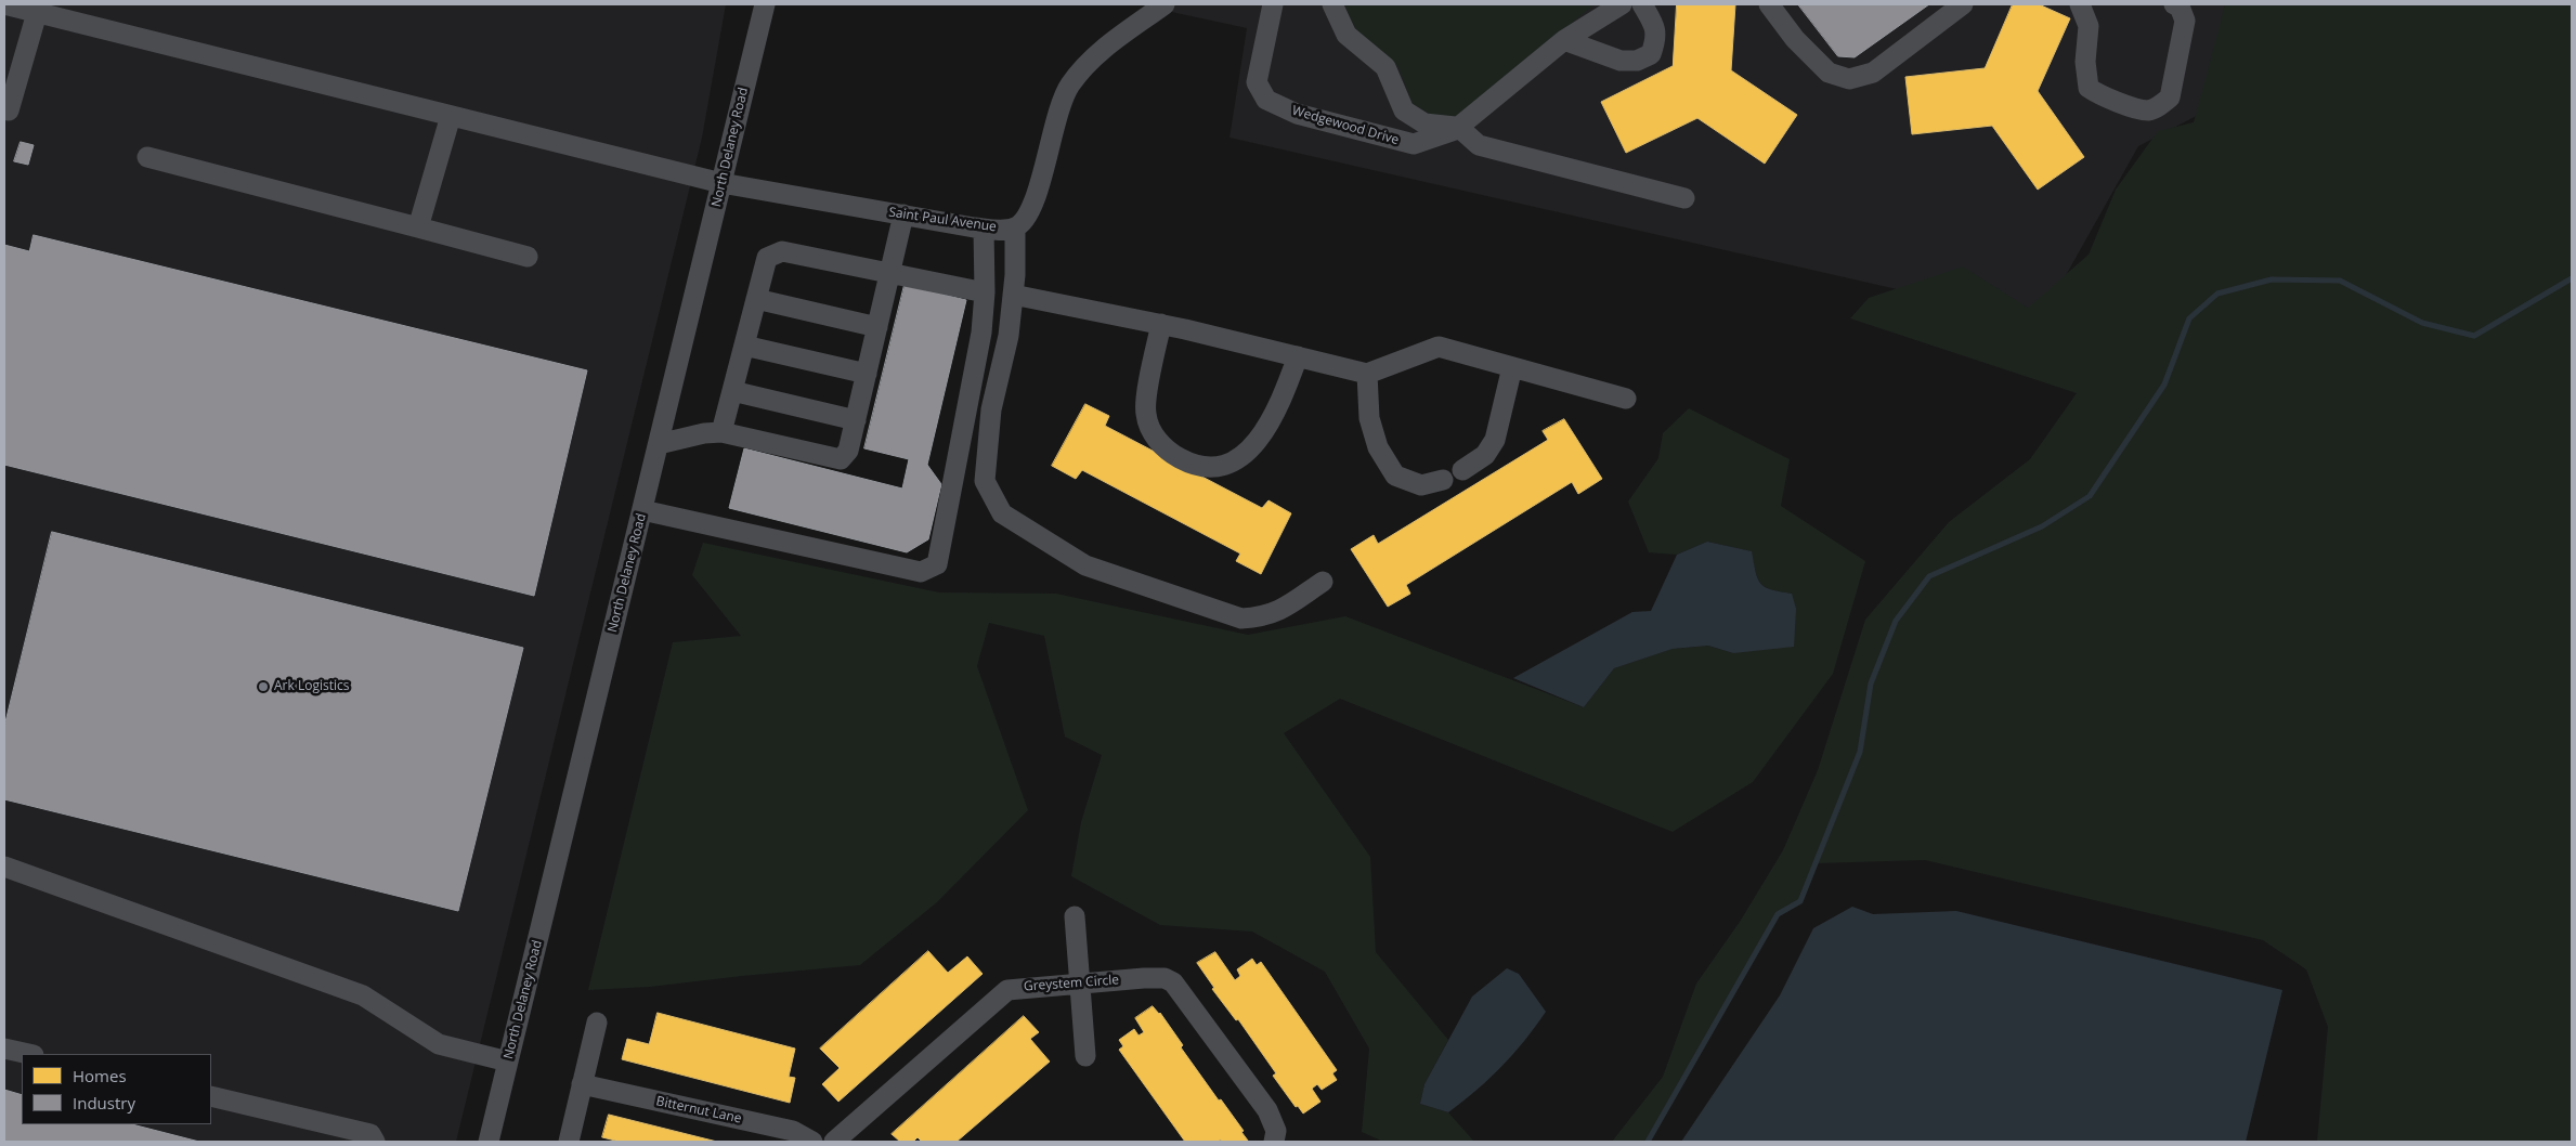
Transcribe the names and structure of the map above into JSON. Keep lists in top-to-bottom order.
{
  "streets": {
    "street": [
      "Wedgewood Drive",
      "North Delaney Road",
      "Saint Paul Avenue",
      "Greystem Circle",
      "Bitternut Lane"
    ]
  },
  "crossings": [
    ["North Delaney Road", "Saint Paul Avenue"]
  ],
  "places": ["Ark Logistics"],
  "legend": ["Homes", "Industry"]
}
